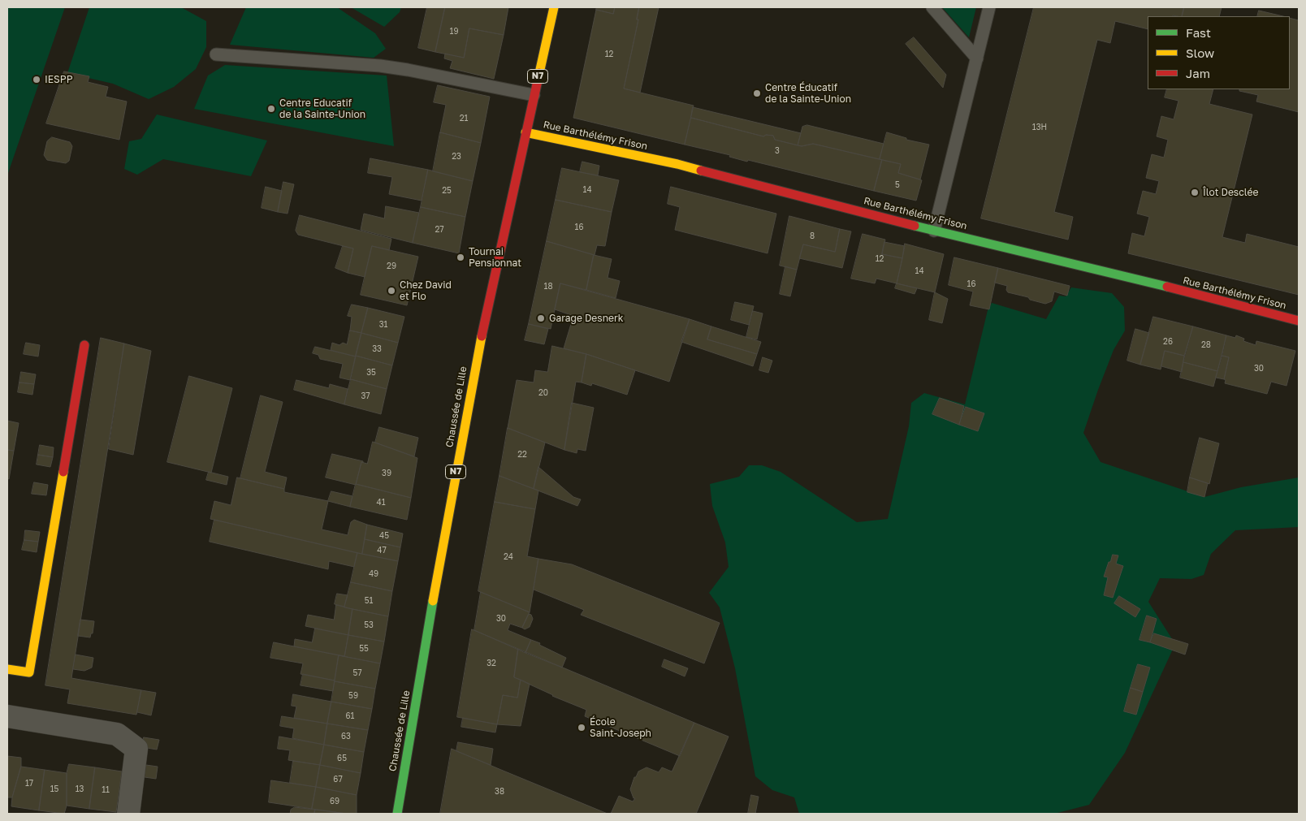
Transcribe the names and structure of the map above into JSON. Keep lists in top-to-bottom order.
{
  "streets": {
    "street": ["N7", "Rue Barthélémy Frison", "Chaussée de Lille"]
  },
  "crossings": [
    ["Rue Barthélémy Frison", "Chaussée de Lille"]
  ],
  "places": [
    "IESPP",
    "Centre Éducatif de la Sainte-Union",
    "Centre Educatif de la Sainte-Union",
    "Îlot Desclée",
    "Tournai Pensionnat",
    "Chez David et Flo",
    "Garage Desnerk",
    "École Saint-Joseph"
  ],
  "house_numbers": [
    "19",
    "12",
    "21",
    "13H",
    "3",
    "23",
    "5",
    "14",
    "25",
    "16",
    "27",
    "8",
    "12",
    "29",
    "14",
    "16",
    "18",
    "31",
    "26",
    "28",
    "33",
    "30",
    "35",
    "20",
    "37",
    "22",
    "39",
    "41",
    "45",
    "47",
    "24",
    "49",
    "51",
    "30",
    "53",
    "55",
    "32",
    "57",
    "59",
    "61",
    "63",
    "65",
    "67",
    "17",
    "15",
    "13",
    "11",
    "38",
    "69"
  ],
  "legend": ["Fast", "Slow", "Jam"]
}
